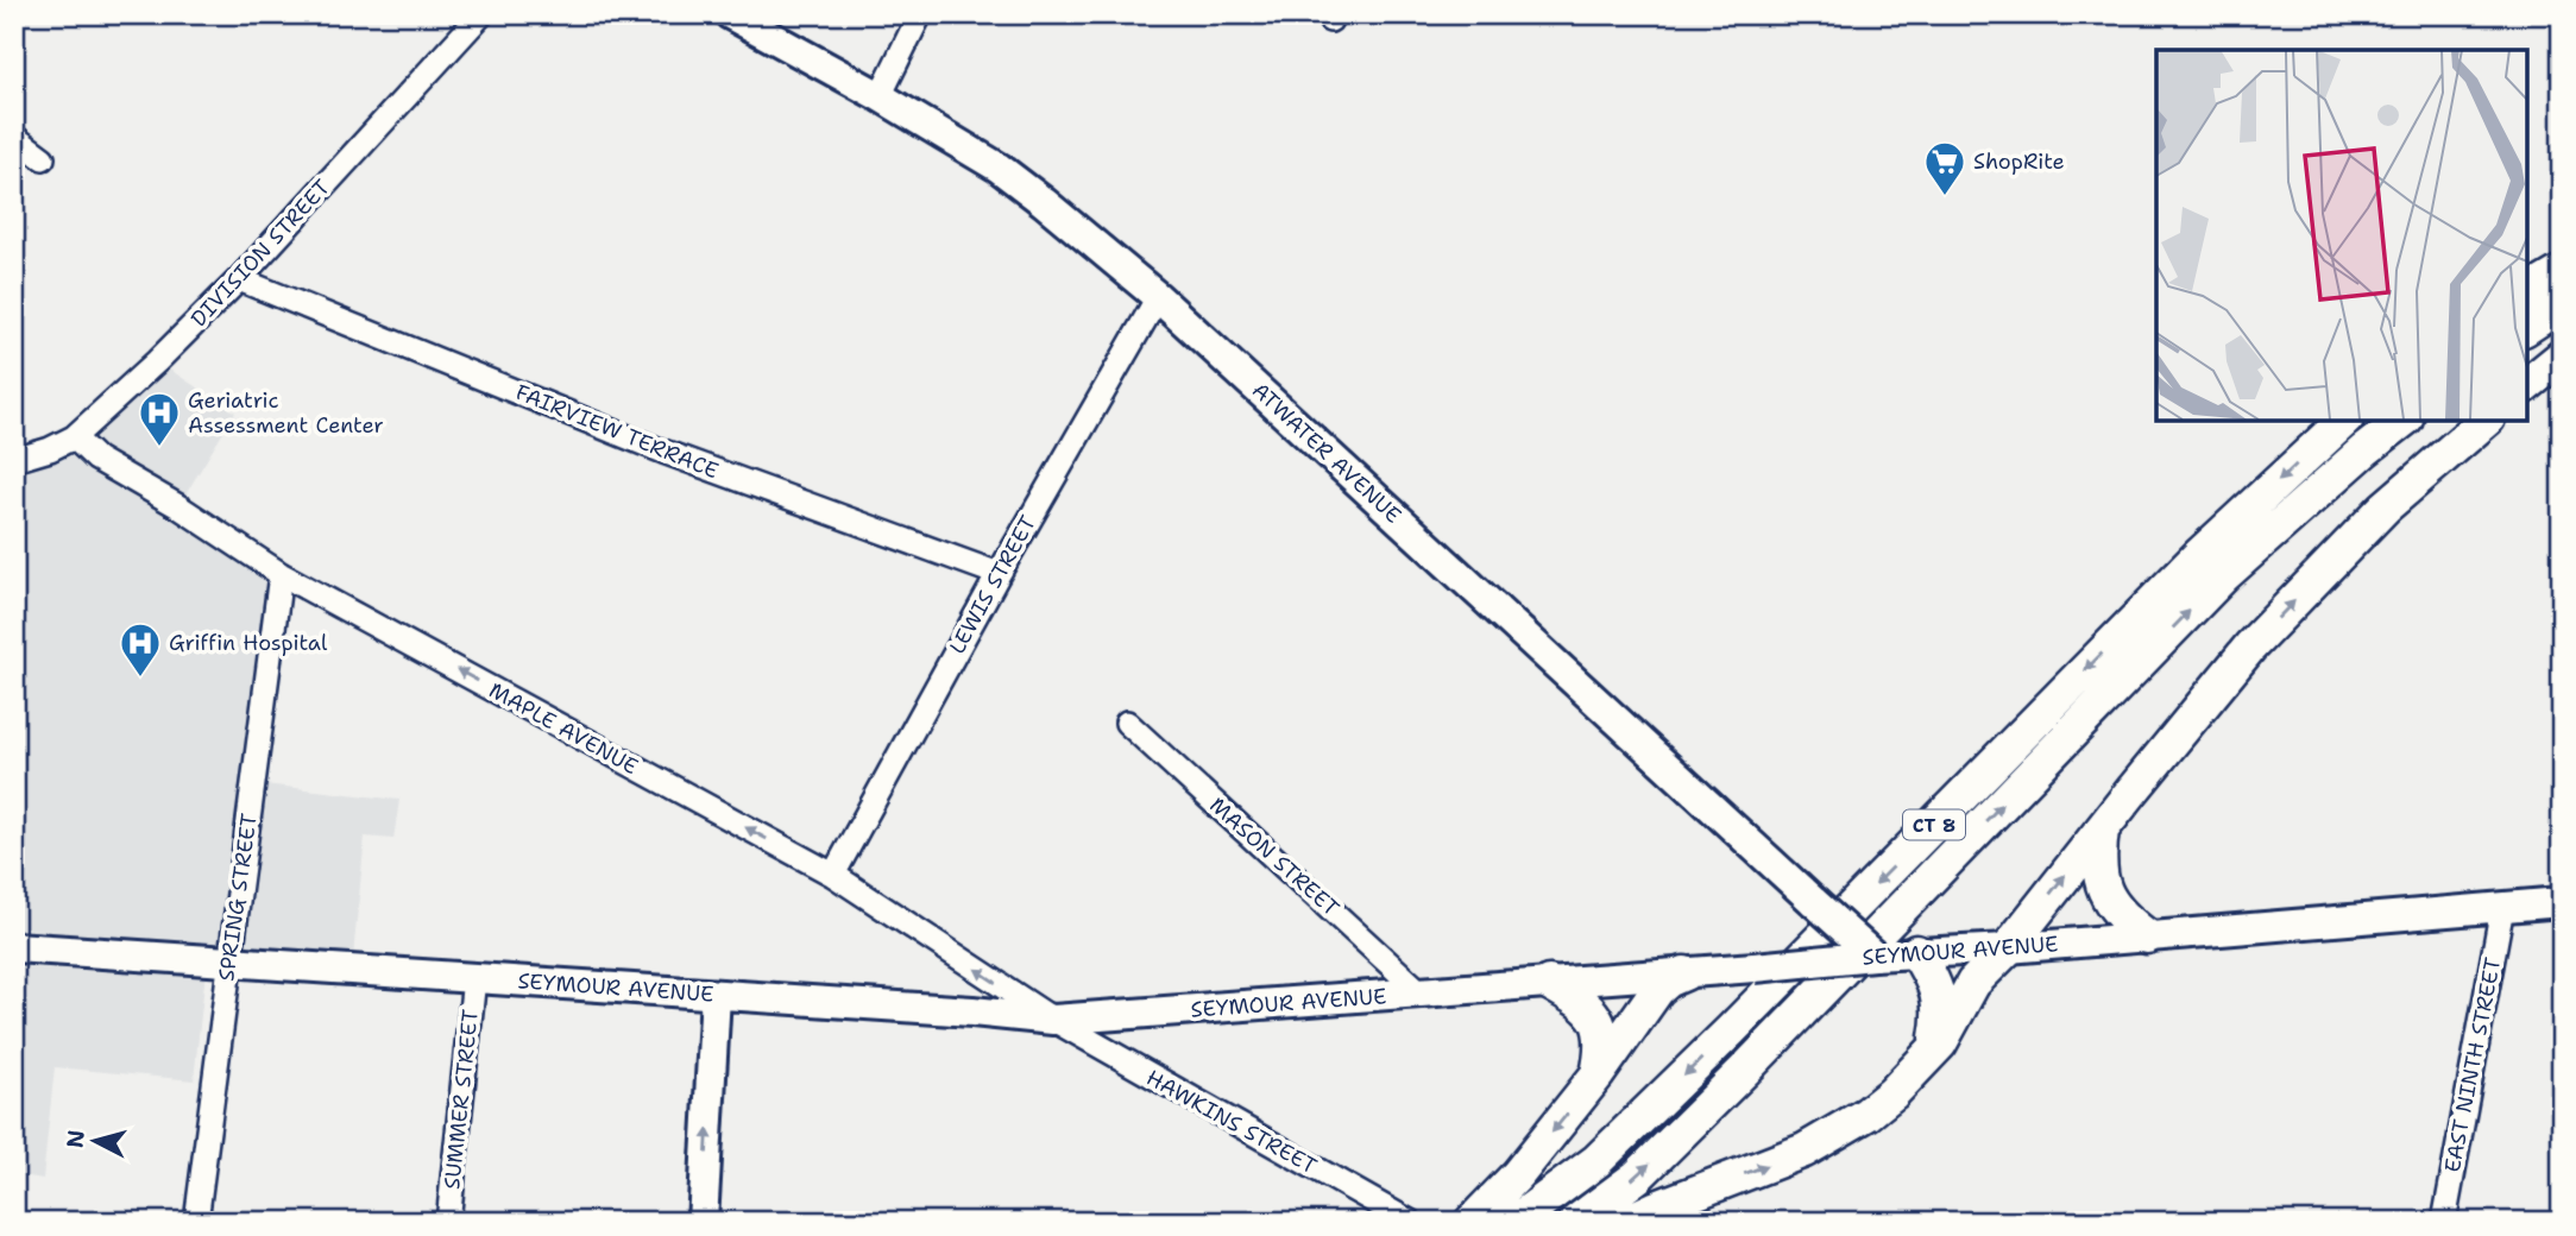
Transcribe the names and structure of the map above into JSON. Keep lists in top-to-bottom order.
{
  "streets": {
    "highway": ["CT 8"],
    "main road": ["ATWATER AVENUE", "SEYMOUR AVENUE"],
    "street": [
      "DIVISION STREET",
      "FAIRVIEW TERRACE",
      "LEWIS STREET",
      "MAPLE AVENUE",
      "MASON STREET",
      "SPRING STREET",
      "EAST NINTH STREET",
      "SUMMER STREET",
      "HAWKINS STREET"
    ]
  },
  "crossings": [
    ["DIVISION STREET", "FAIRVIEW TERRACE"],
    ["DIVISION STREET", "MAPLE AVENUE"],
    ["FAIRVIEW TERRACE", "LEWIS STREET"],
    ["ATWATER AVENUE", "LEWIS STREET"],
    ["ATWATER AVENUE", "SEYMOUR AVENUE"],
    ["LEWIS STREET", "MAPLE AVENUE"],
    ["MAPLE AVENUE", "SPRING STREET"],
    ["MAPLE AVENUE", "SEYMOUR AVENUE"],
    ["MAPLE AVENUE", "HAWKINS STREET"],
    ["MASON STREET", "SEYMOUR AVENUE"],
    ["SPRING STREET", "SEYMOUR AVENUE"],
    ["SEYMOUR AVENUE", "EAST NINTH STREET"],
    ["SEYMOUR AVENUE", "SUMMER STREET"],
    ["SEYMOUR AVENUE", "HAWKINS STREET"]
  ],
  "one_way": ["MAPLE AVENUE"],
  "places": {
    "supermarket": ["ShopRite"],
    "hospital": ["Geriatric Assessment Center", "Griffin Hospital"]
  },
  "north": "left"
}
